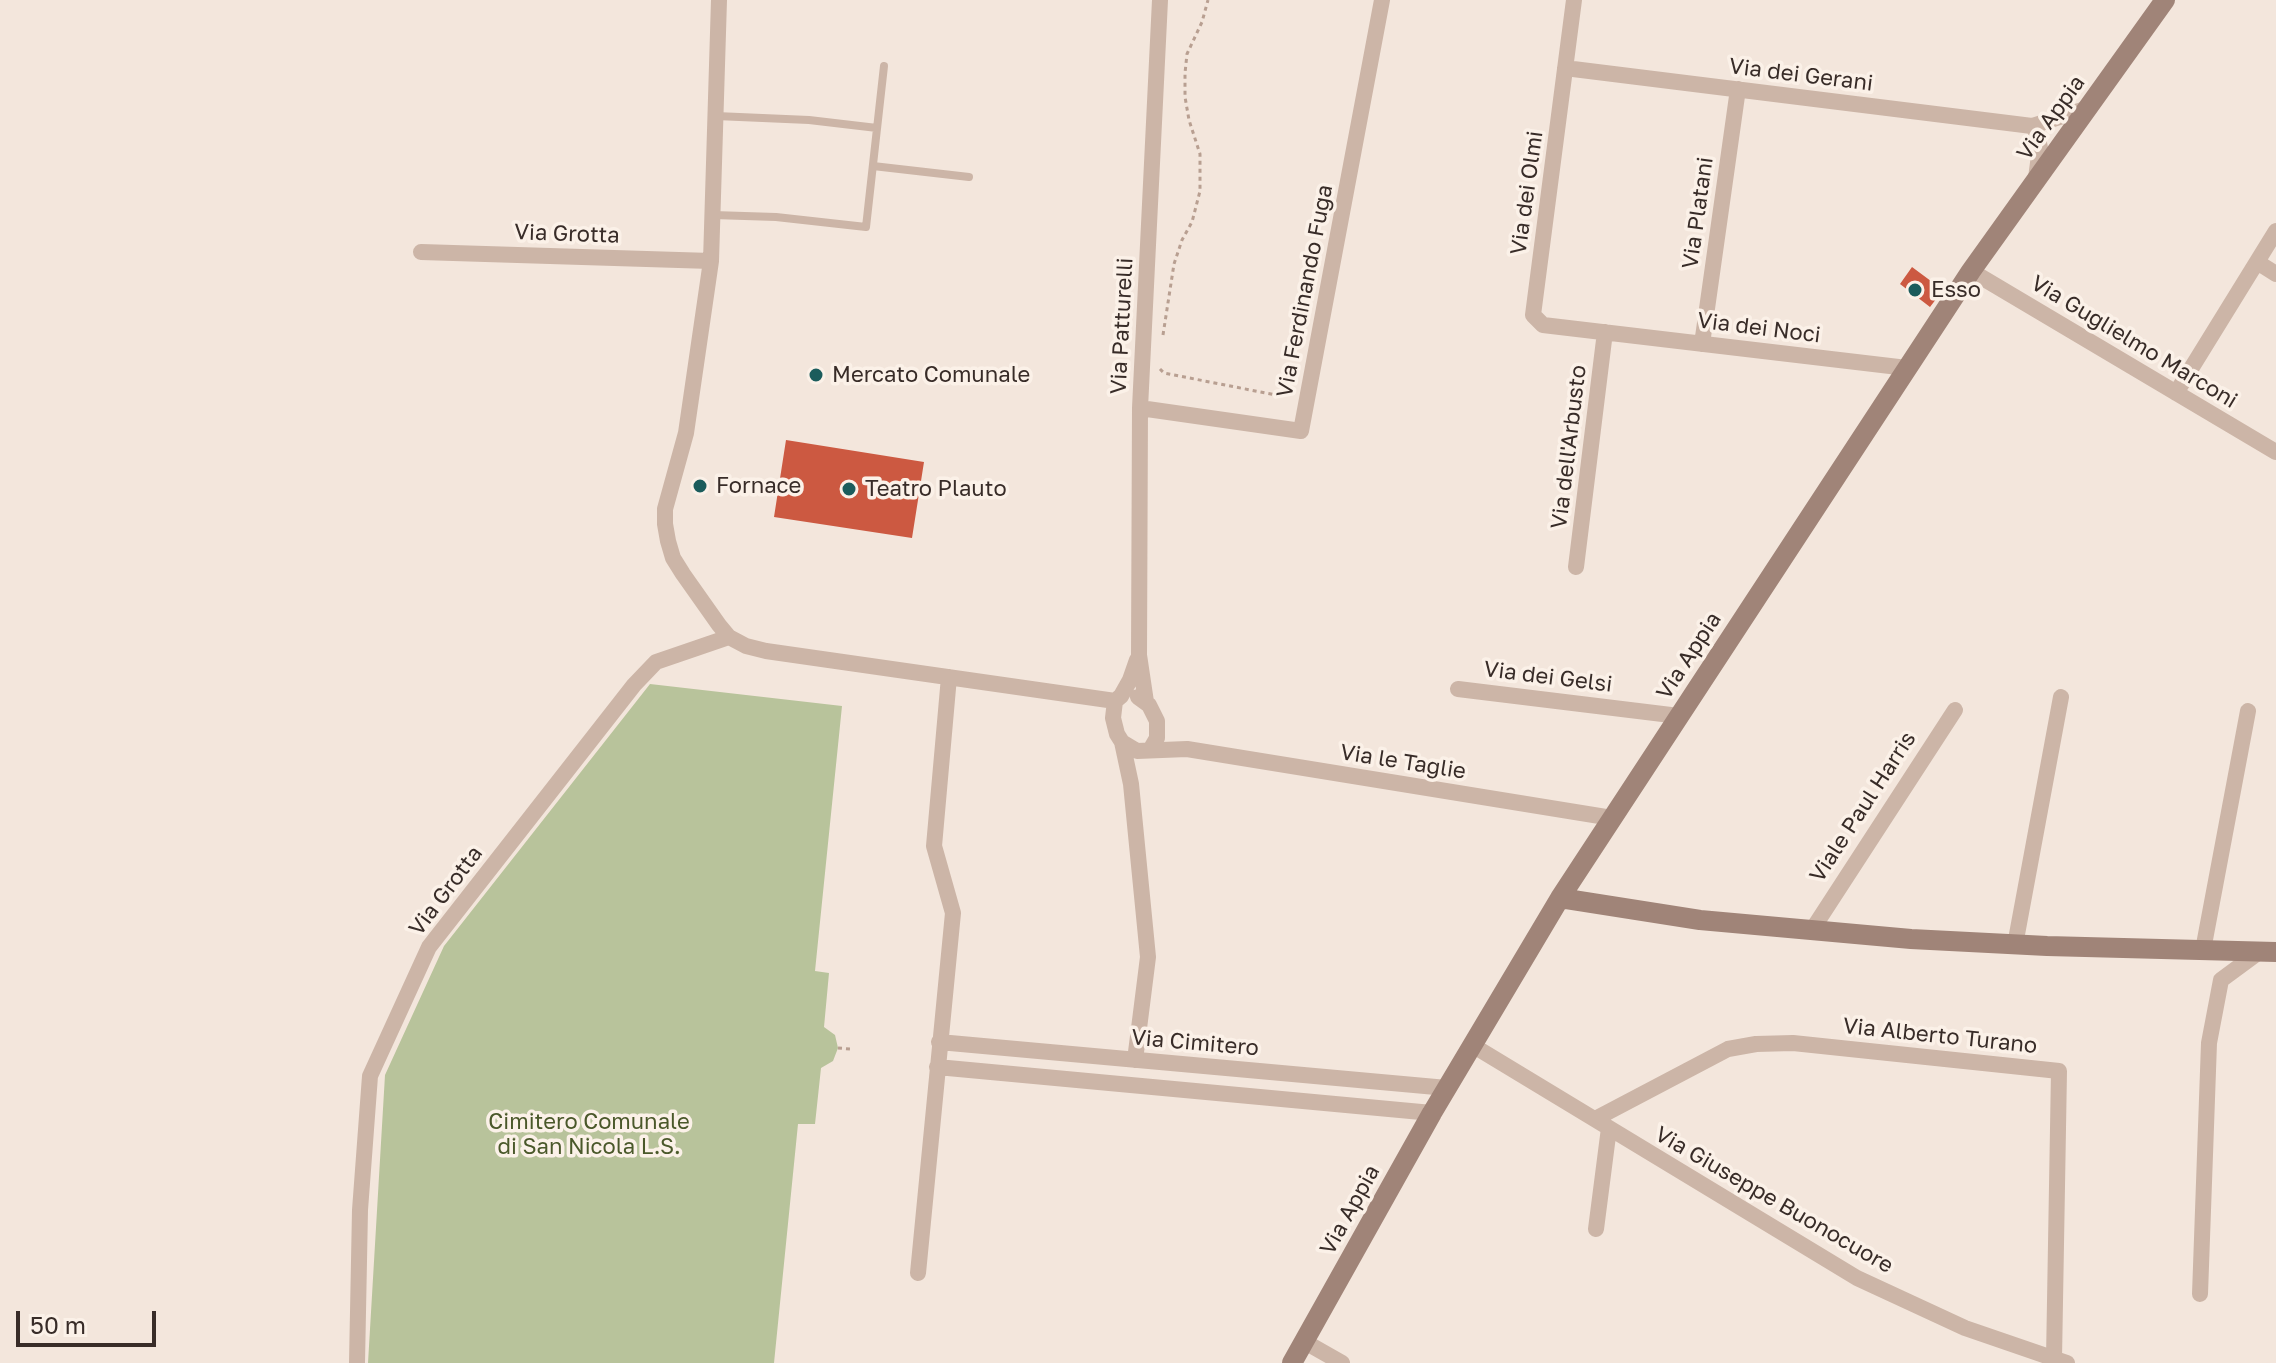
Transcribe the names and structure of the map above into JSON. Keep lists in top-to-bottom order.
{
  "streets": {
    "street": [
      "Via dei Gerani",
      "Via Appia",
      "Via dei Olmi",
      "Via Platani",
      "Via Grotta",
      "Via Ferdinando Fuga",
      "Via Patturelli",
      "Via dei Noci",
      "Via Guglielmo Marconi",
      "Via dell'Arbusto",
      "Via dei Gelsi",
      "Via le Taglie",
      "Viale Paul Harris",
      "Via Alberto Turano",
      "Via Cimitero",
      "Via Giuseppe Buonocuore"
    ]
  },
  "crossings": [
    ["Via dei Gerani", "Via Appia"],
    ["Via dei Gerani", "Via dei Olmi"],
    ["Via dei Gerani", "Via Platani"],
    ["Via Appia", "Via dei Noci"],
    ["Via Appia", "Via Guglielmo Marconi"],
    ["Via Appia", "Via dei Gelsi"],
    ["Via Appia", "Via le Taglie"],
    ["Via Appia", "Via Cimitero"],
    ["Via Appia", "Via Giuseppe Buonocuore"],
    ["Via dei Olmi", "Via dei Noci"],
    ["Via dei Olmi", "Via dell'Arbusto"],
    ["Via Platani", "Via dei Noci"],
    ["Via Ferdinando Fuga", "Via Patturelli"],
    ["Via Patturelli", "Via le Taglie"],
    ["Via dei Noci", "Via dell'Arbusto"],
    ["Via Alberto Turano", "Via Giuseppe Buonocuore"]
  ],
  "parks": ["Cimitero Comunale di San Nicola L.S."],
  "places": [
    "Esso",
    "Mercato Comunale",
    "Fornace",
    "Teatro Plauto"
  ],
  "scale_bar": "50 m"
}
